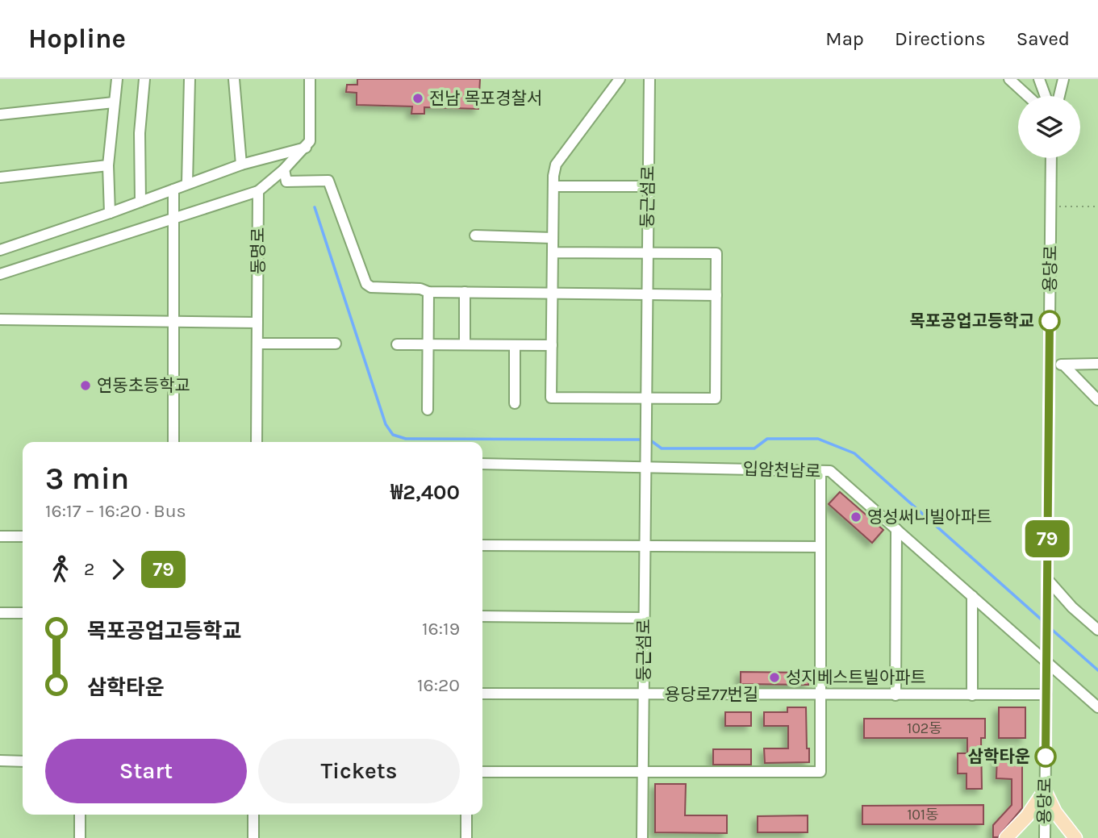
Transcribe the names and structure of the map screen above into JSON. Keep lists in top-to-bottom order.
{
  "streets": {
    "street": [
      "둥근섬로",
      "동명로",
      "용당로",
      "입암천남로",
      "용당로77번길"
    ]
  },
  "crossings": [
    ["둥근섬로", "입암천남로"],
    ["둥근섬로", "용당로77번길"],
    ["용당로", "입암천남로"],
    ["용당로", "용당로77번길"]
  ],
  "places": [
    "전남 목포경찰서",
    "목포공업고등학교",
    "연동초등학교",
    "영성써니빌아파트",
    "성지베스트빌아파트",
    "삼학타운"
  ],
  "lines": ["bus line 79"],
  "house_numbers": ["102동", "101동"],
  "page": {
    "header": "Hopline",
    "nav": ["Map", "Directions", "Saved"],
    "on_map": "79",
    "heading": ["3 min", "16:17 – 16:20 · Bus", "₩2,400"],
    "legs": ["2", "79"],
    "list": [
      {
        "name": "목포공업고등학교",
        "value": "16:19"
      },
      {
        "name": "삼학타운",
        "value": "16:20"
      }
    ],
    "buttons": ["Start", "Tickets"]
  }
}
